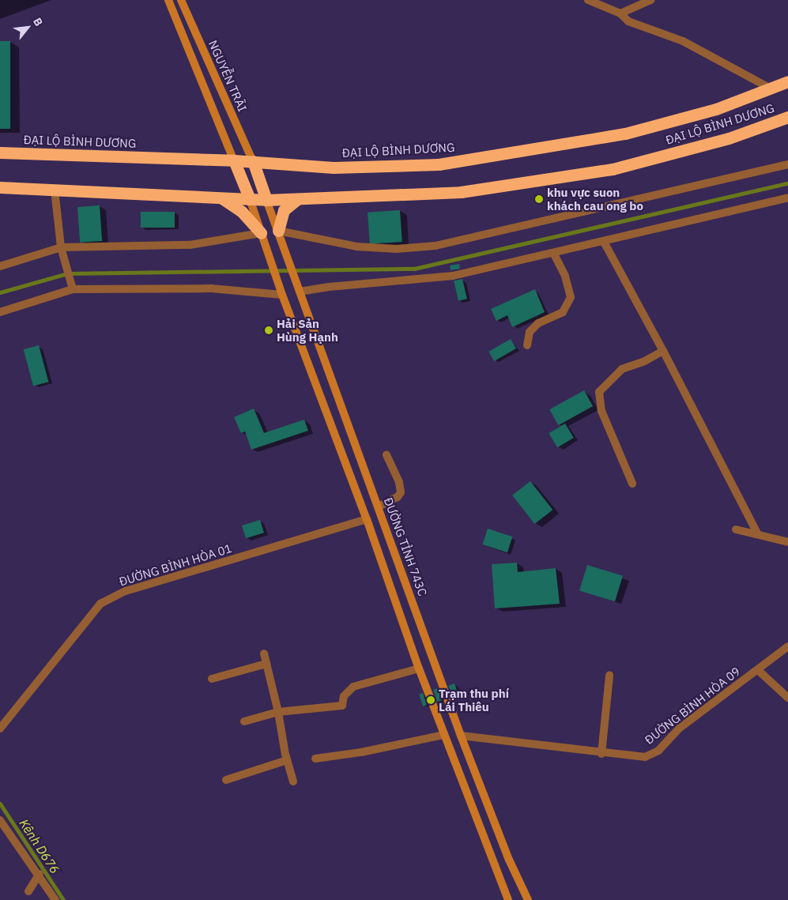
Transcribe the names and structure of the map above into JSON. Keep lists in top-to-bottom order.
{
  "streets": {
    "highway": ["ĐẠI LỘ BÌNH DƯƠNG"],
    "main road": ["NGUYỄN TRÃI", "ĐƯỜNG TỈNH 743C"],
    "street": ["ĐƯỜNG BÌNH HÒA 01", "ĐƯỜNG BÌNH HÒA 09"]
  },
  "crossings": [
    ["NGUYỄN TRÃI", "ĐẠI LỘ BÌNH DƯƠNG"],
    ["ĐẠI LỘ BÌNH DƯƠNG", "ĐƯỜNG TỈNH 743C"],
    ["ĐƯỜNG TỈNH 743C", "ĐƯỜNG BÌNH HÒA 09"]
  ],
  "water": ["Kênh D676"],
  "places": ["khu vực suon khách cau ong bo", "Hải Sản Hùng Hạnh", "Trạm thu phí Lái Thiêu"],
  "north": "top right"
}
